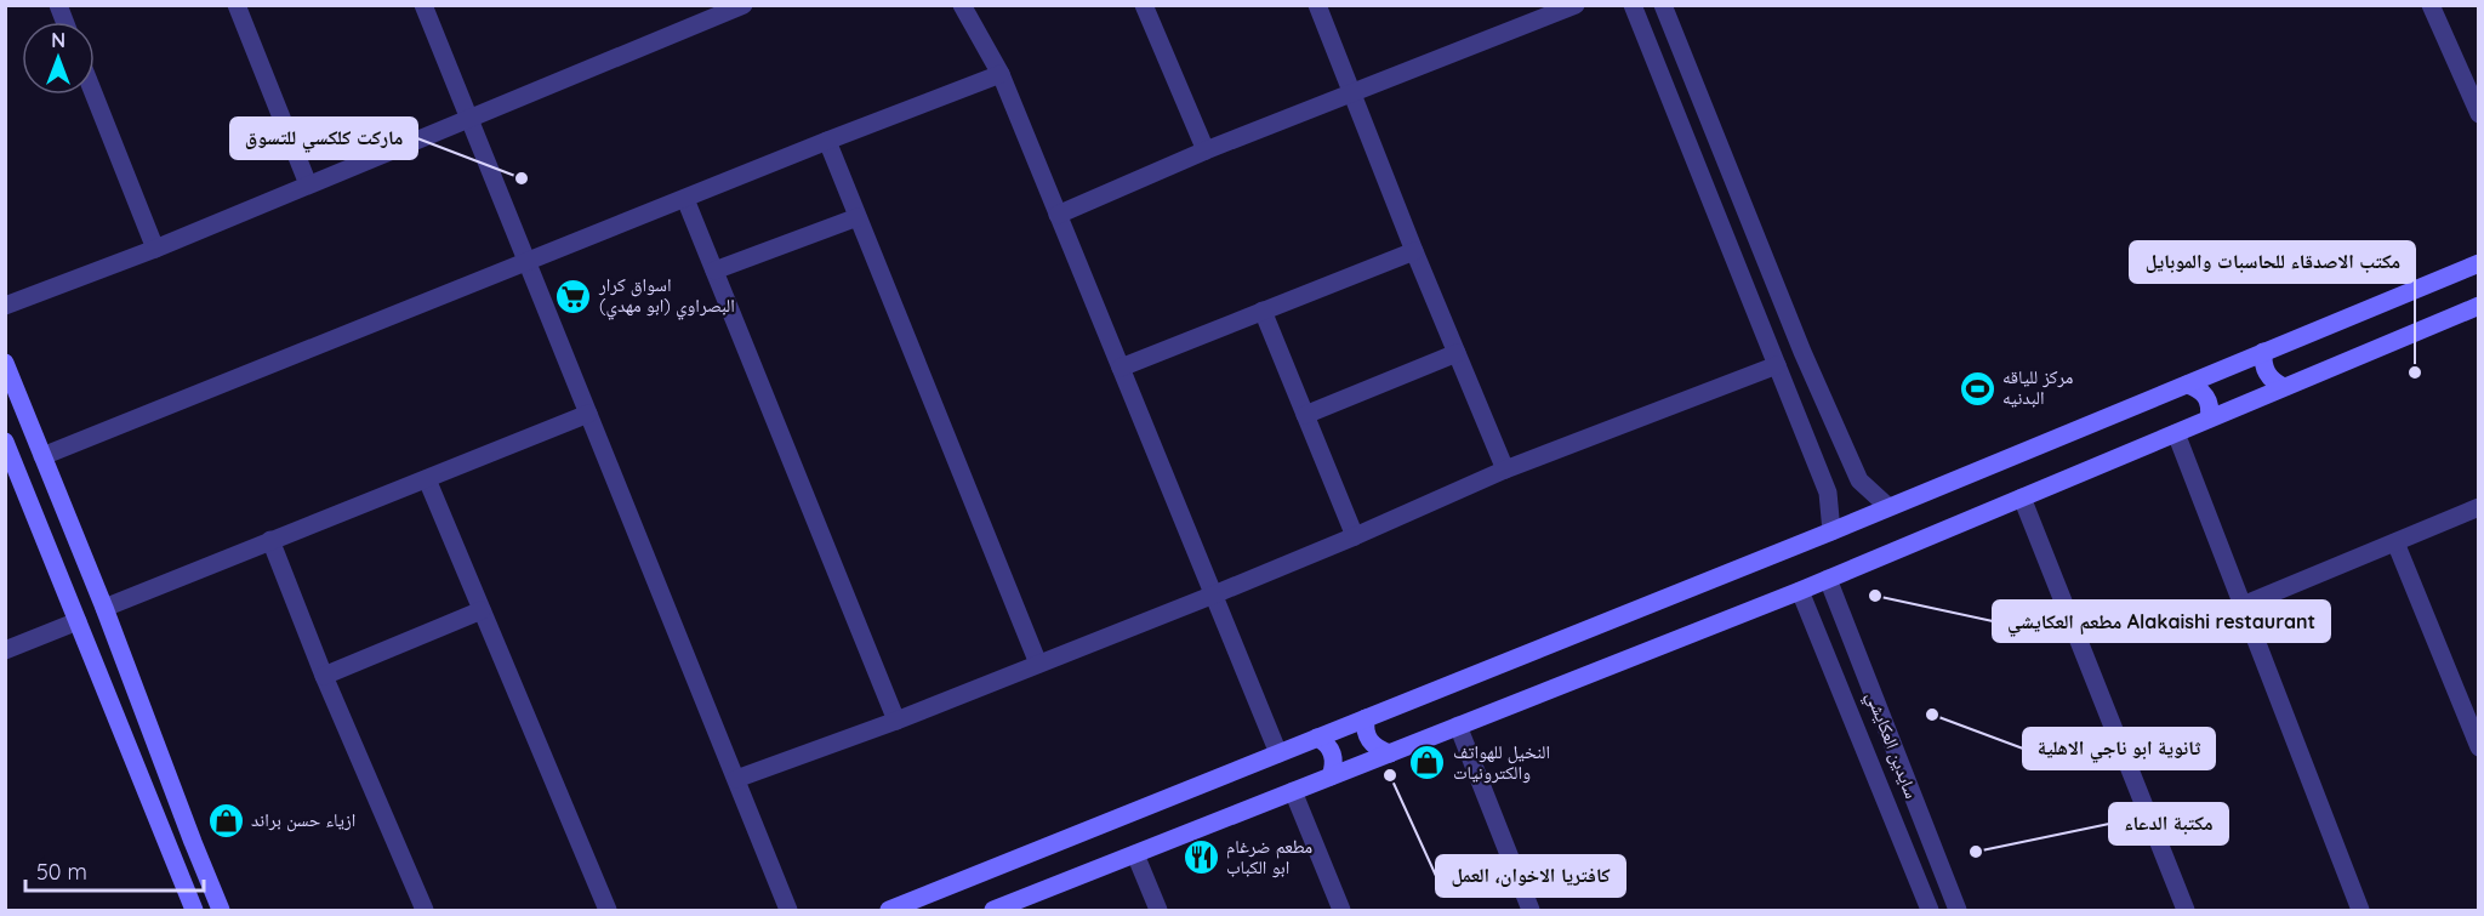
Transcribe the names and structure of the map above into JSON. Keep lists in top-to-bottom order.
{
  "streets": {
    "street": ["سايدين العكايشي"]
  },
  "places": {
    "other": [
      "ماركت كلكسي للتسوق",
      "مكتب الاصدقاء للحاسبات والموبايل",
      "مطعم العكايشي Alakaishi restaurant",
      "ثانوية ابو ناجي الاهلية",
      "كافتريا الاخوان، العمل",
      "مكتبة الدعاء"
    ],
    "supermarket": ["اسواق كرار البصراوي (ابو مهدي)"],
    "sports": ["مركز للياقه البدنيه"],
    "shop": ["النخيل للهواتف والكترونيات", "ازياء حسن براند"],
    "restaurant": ["مطعم ضرغام ابو الكباب"]
  },
  "scale_bar": "50 m",
  "north": "top"
}
